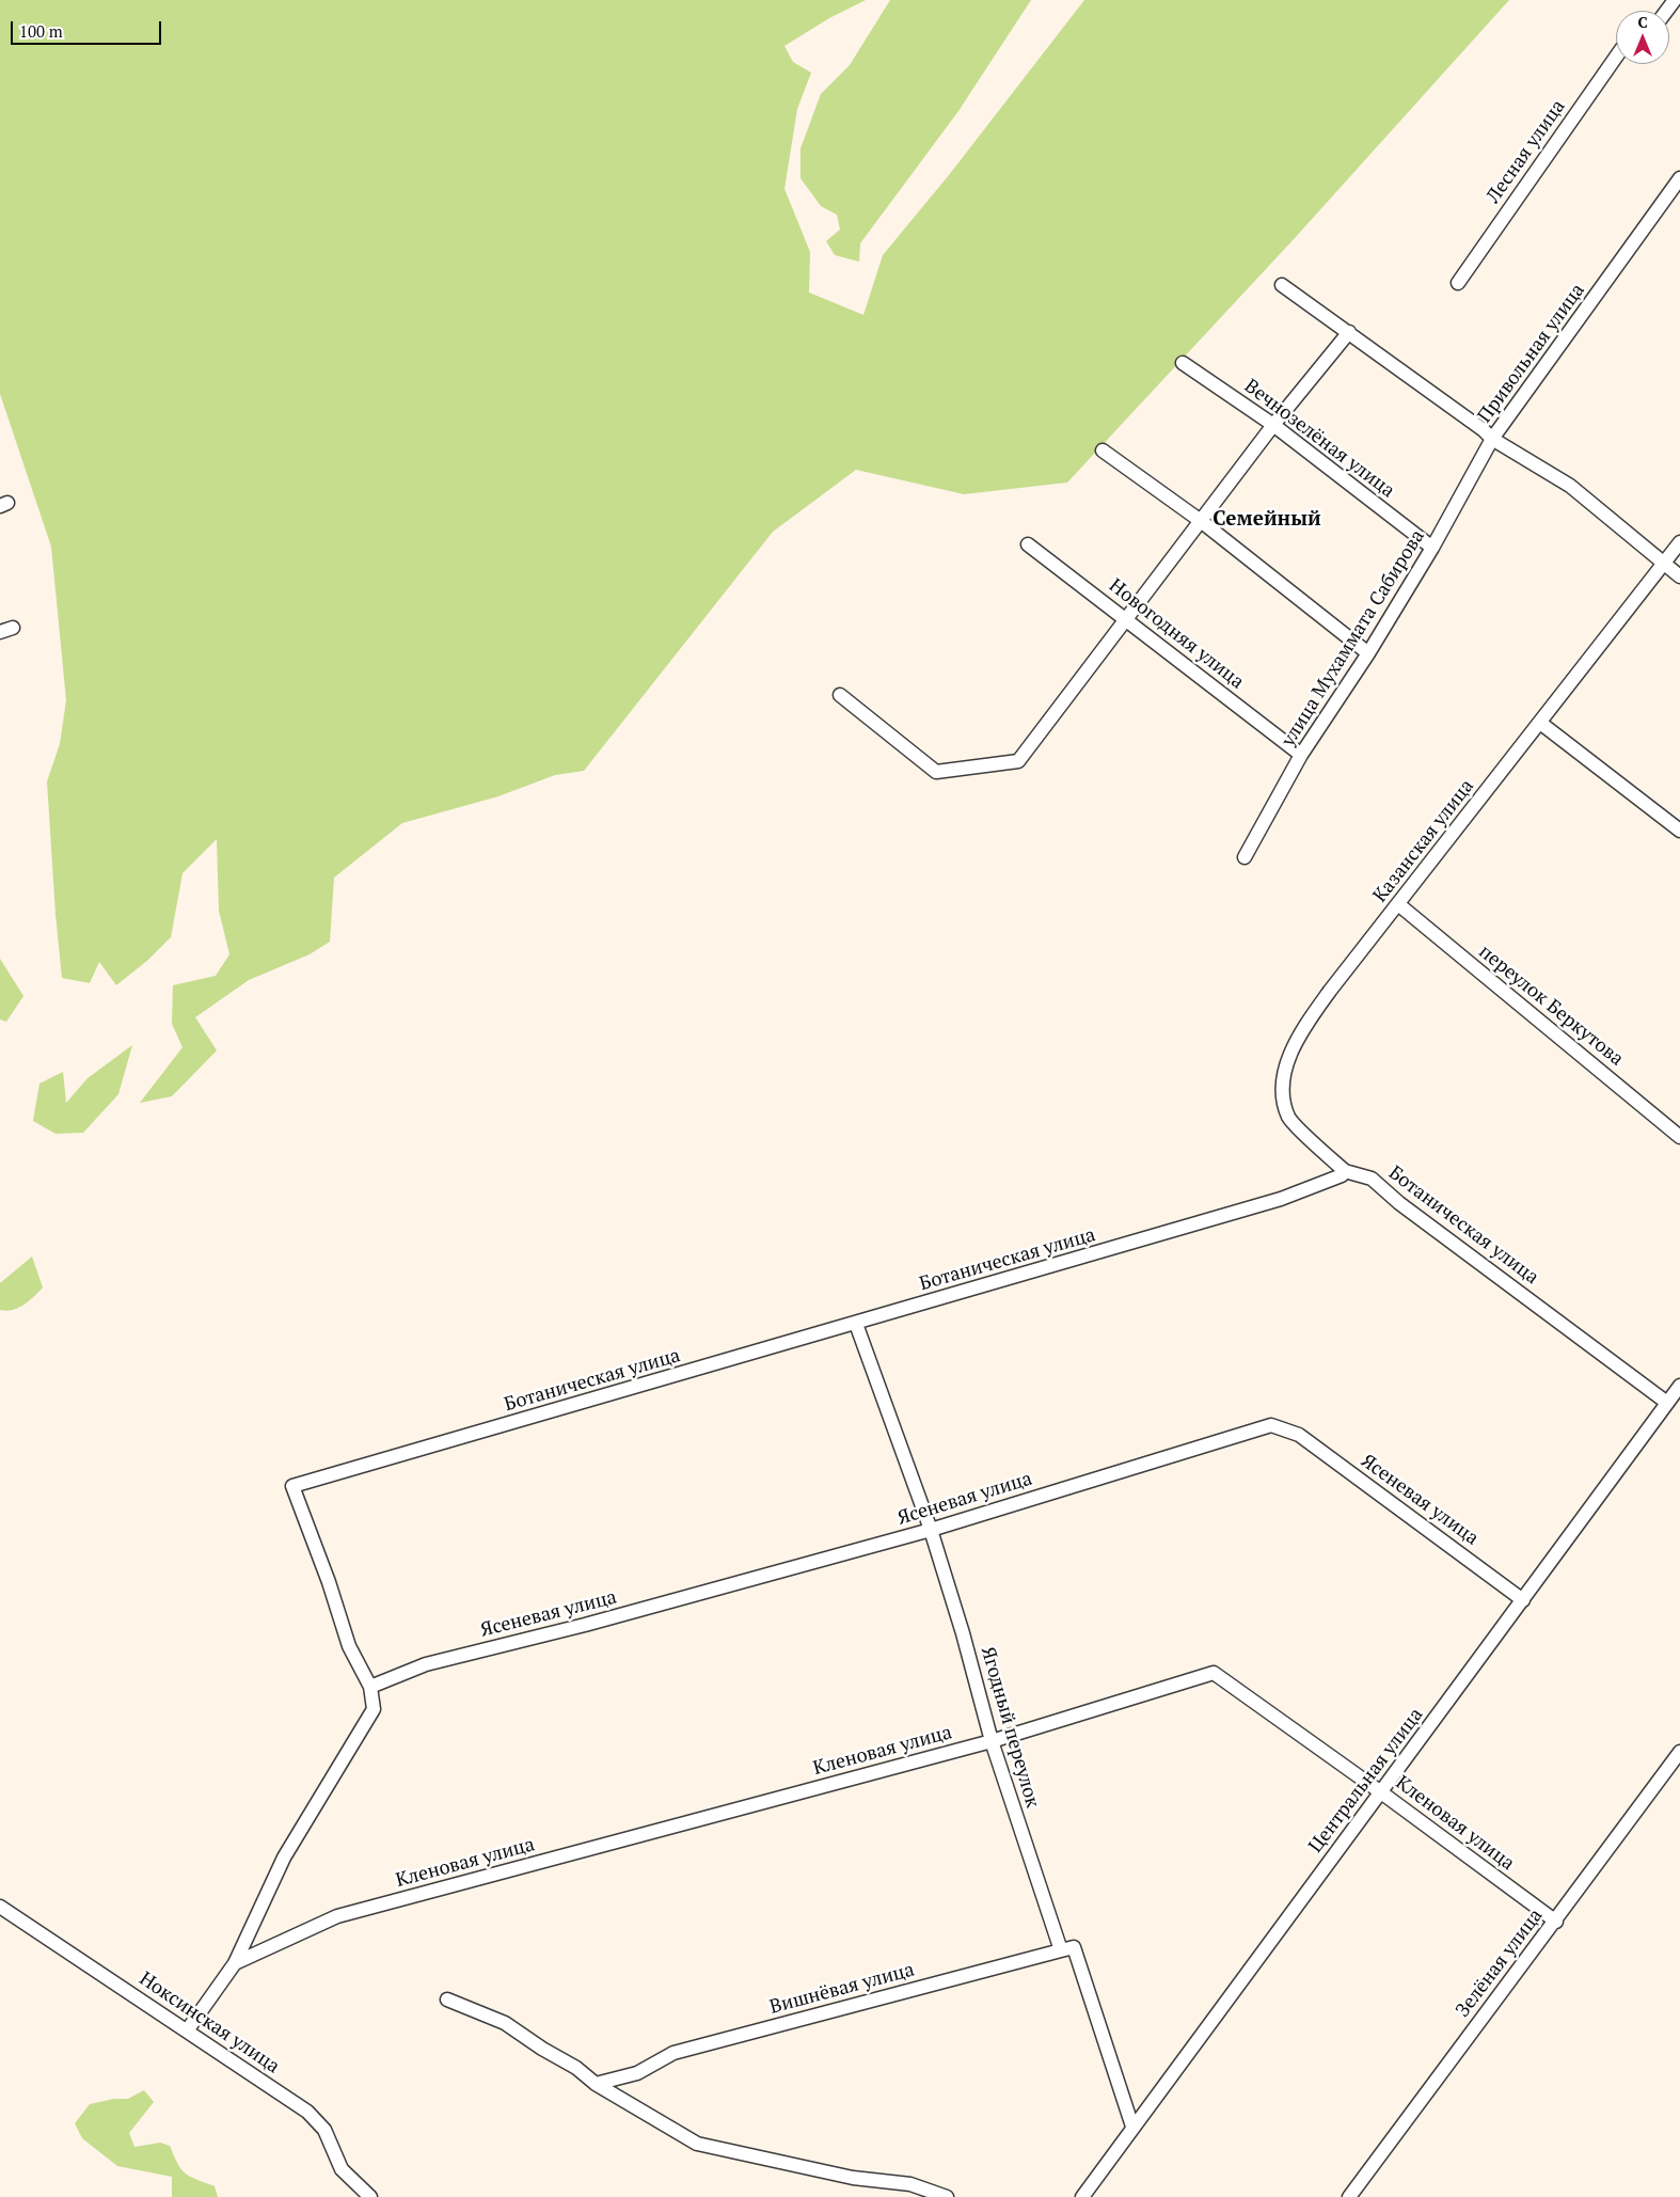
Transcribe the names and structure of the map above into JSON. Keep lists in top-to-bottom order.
{
  "streets": {
    "street": [
      "Лесная улица",
      "Привольная улица",
      "Вечнозелёная улица",
      "Новогодняя улица",
      "улица Мухаммата Сабирова",
      "Казанская улица",
      "переулок Беркутова",
      "Ботаническая улица",
      "Ясеневая улица",
      "Ягодный переулок",
      "Кленовая улица",
      "Центральная улица",
      "Зелёная улица",
      "Вишнёвая улица",
      "Ноксинская улица"
    ]
  },
  "crossings": [
    ["Привольная улица", "улица Мухаммата Сабирова"],
    ["Привольная улица", "Казанская улица"],
    ["Вечнозелёная улица", "улица Мухаммата Сабирова"],
    ["Новогодняя улица", "улица Мухаммата Сабирова"],
    ["Казанская улица", "переулок Беркутова"],
    ["Казанская улица", "Ботаническая улица"],
    ["Ботаническая улица", "Ясеневая улица"],
    ["Ботаническая улица", "Ягодный переулок"],
    ["Ботаническая улица", "Центральная улица"],
    ["Ясеневая улица", "Ягодный переулок"],
    ["Ясеневая улица", "Центральная улица"],
    ["Ягодный переулок", "Кленовая улица"],
    ["Ягодный переулок", "Вишнёвая улица"],
    ["Кленовая улица", "Центральная улица"],
    ["Кленовая улица", "Зелёная улица"]
  ],
  "districts": ["Семейный"],
  "scale_bar": "100 m",
  "north": "top"
}
